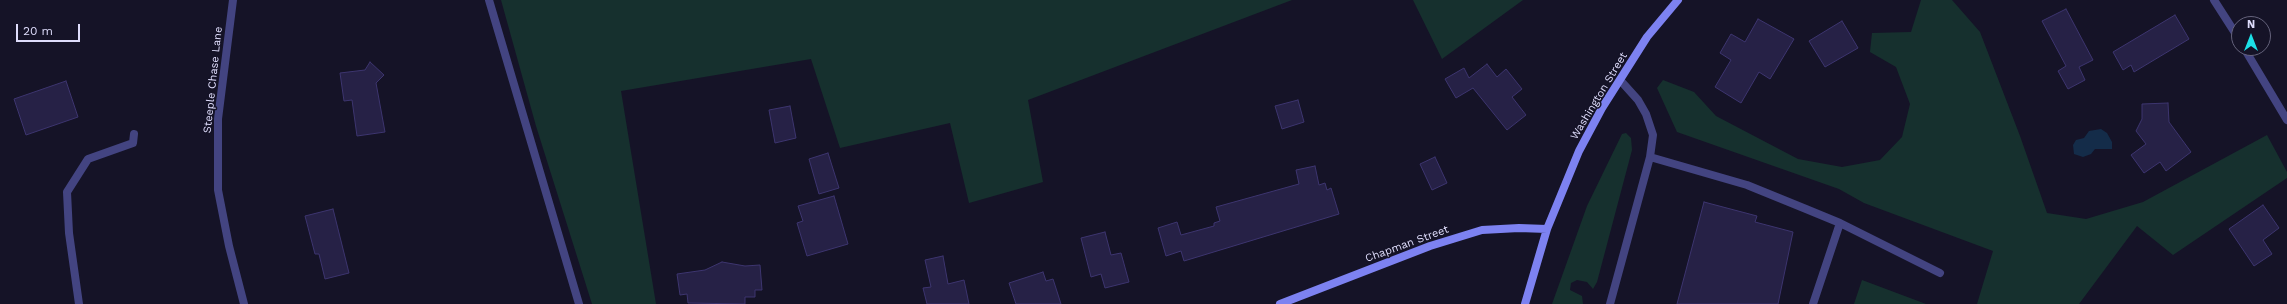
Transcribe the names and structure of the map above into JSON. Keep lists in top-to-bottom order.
{
  "streets": {
    "main road": ["Washington Street", "Chapman Street"],
    "street": ["Steeple Chase Lane"]
  },
  "crossings": [
    ["Washington Street", "Chapman Street"]
  ],
  "scale_bar": "20 m",
  "north": "top"
}
